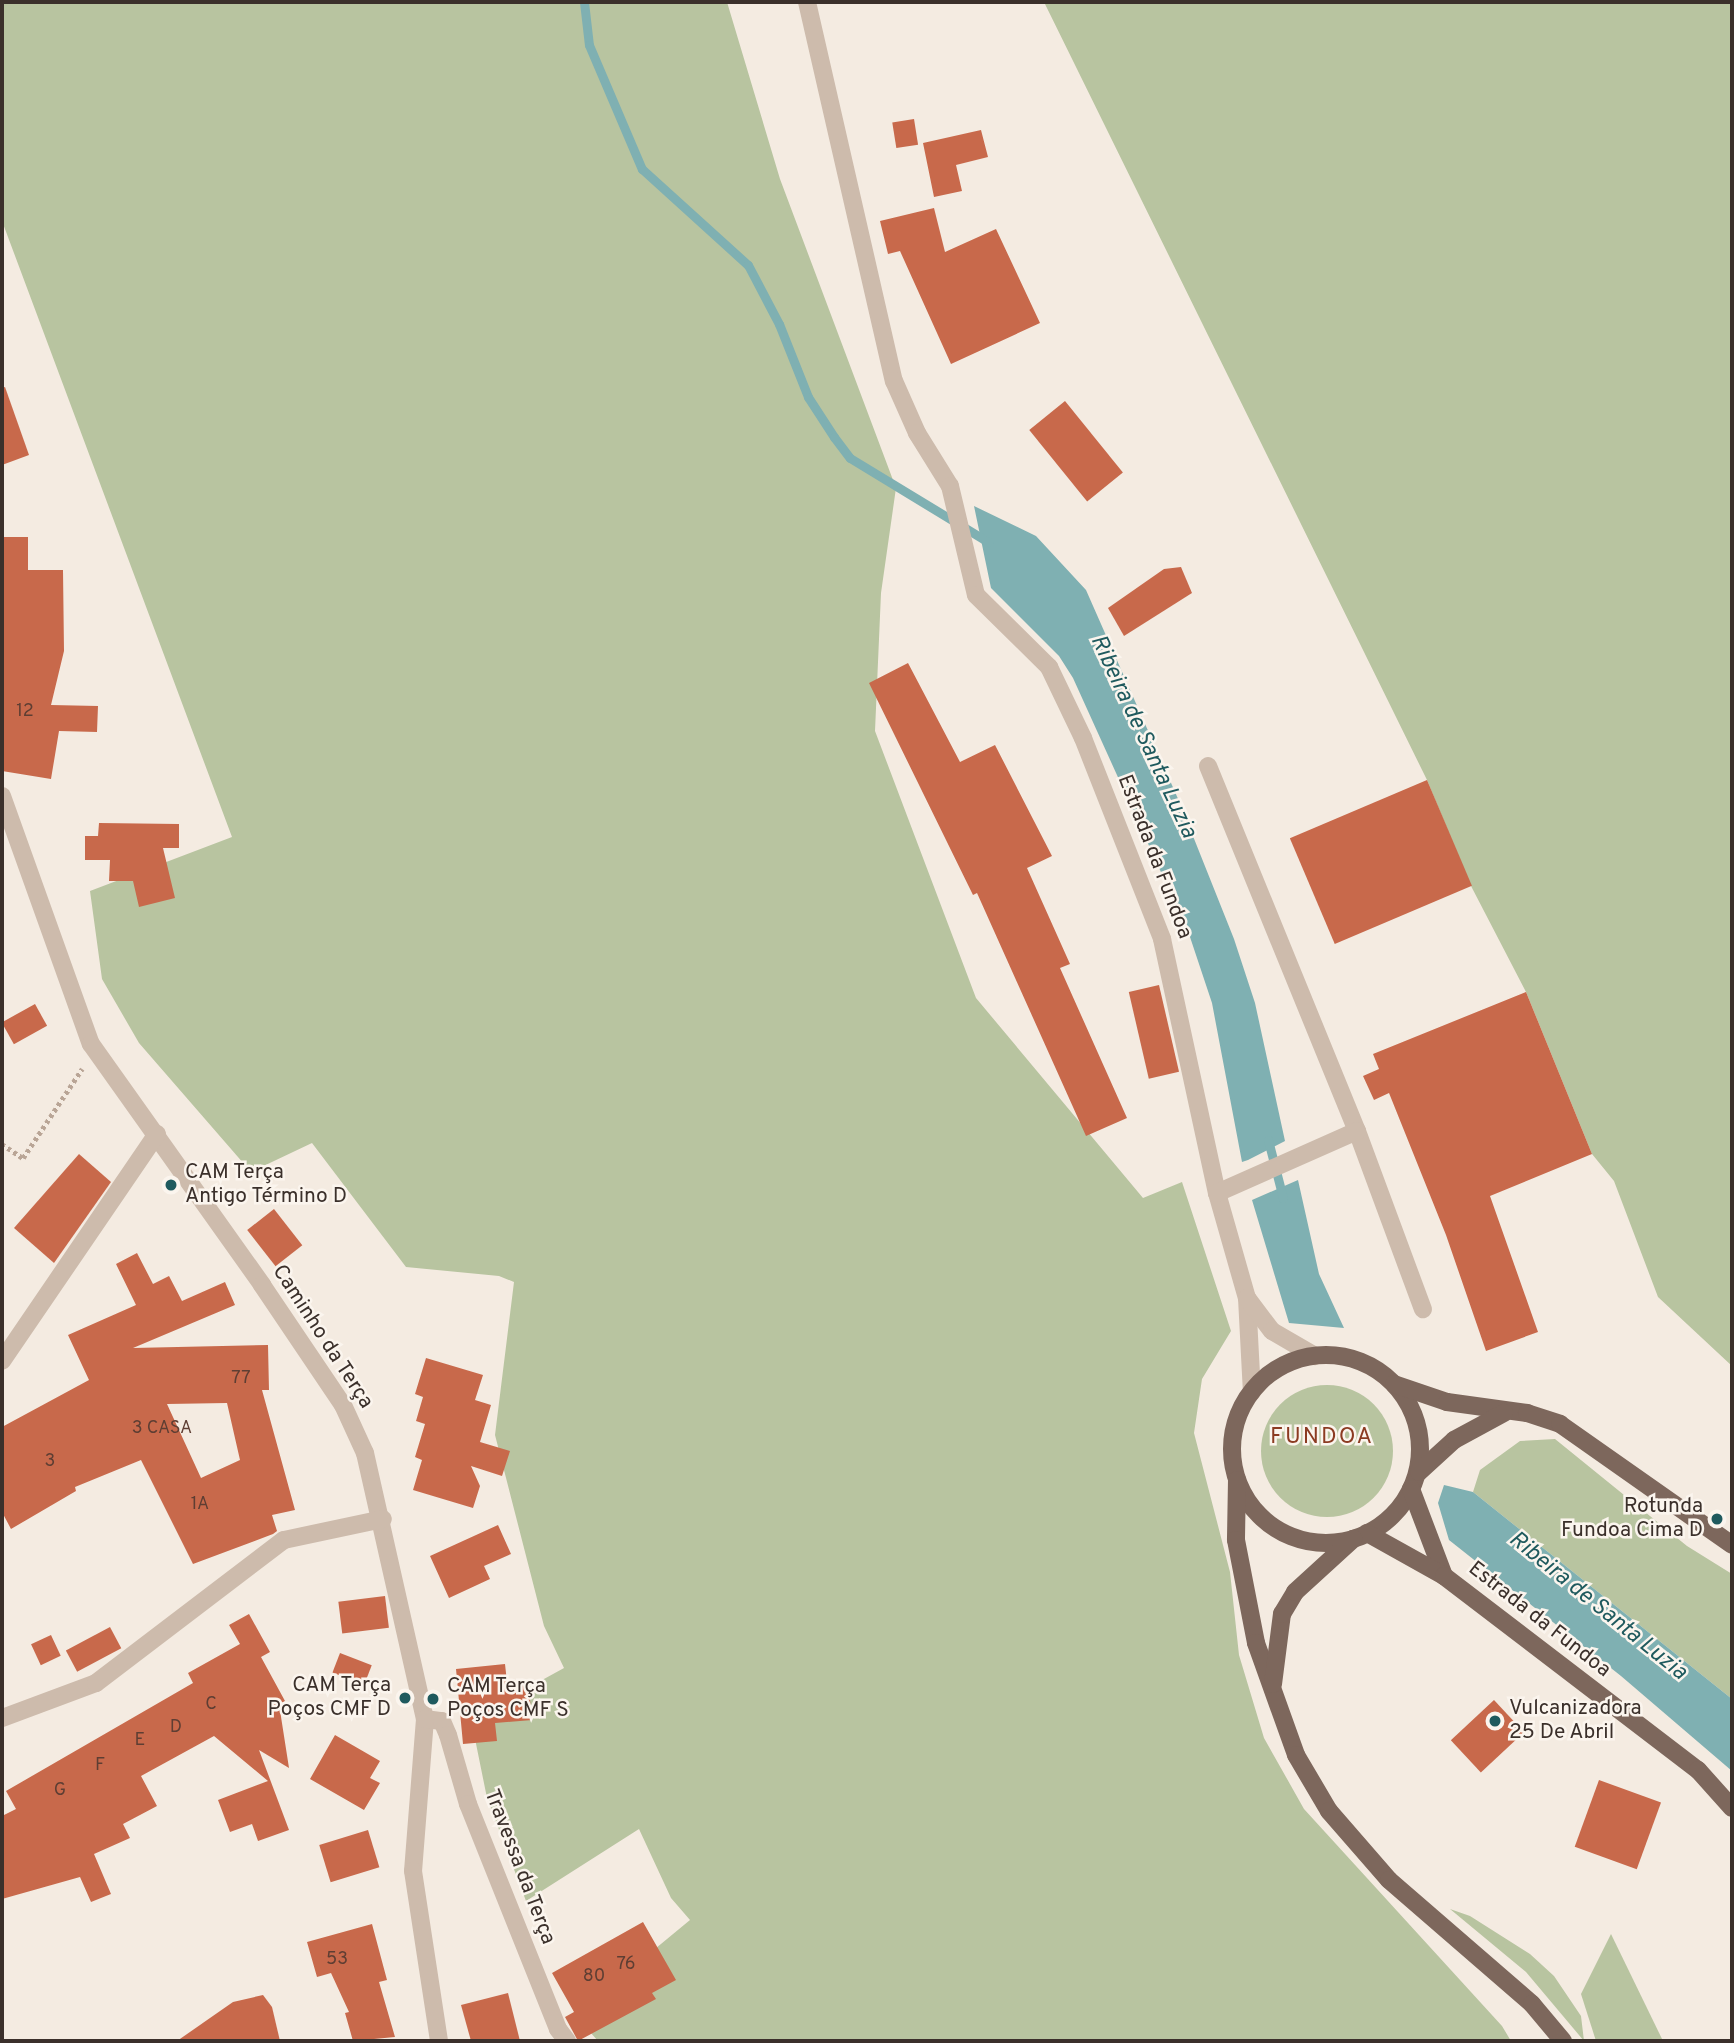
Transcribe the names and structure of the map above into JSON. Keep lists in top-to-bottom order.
{
  "streets": {
    "main road": ["Estrada da Fundoa"],
    "street": ["Caminho da Terça", "Travessa da Terça"]
  },
  "crossings": [
    ["Caminho da Terça", "Travessa da Terça"]
  ],
  "districts": ["FUNDOA"],
  "water": ["Ribeira de Santa Luzia"],
  "places": [
    "CAM Terça Antigo Término D",
    "Rotunda Fundoa Cima D",
    "CAM Terça Poços CMF D",
    "CAM Terça Poços CMF S",
    "Vulcanizadora 25 De Abril"
  ],
  "house_numbers": [
    "12",
    "77",
    "3 CASA",
    "3",
    "1A",
    "C",
    "D",
    "E",
    "F",
    "G",
    "53",
    "76",
    "80"
  ]
}
